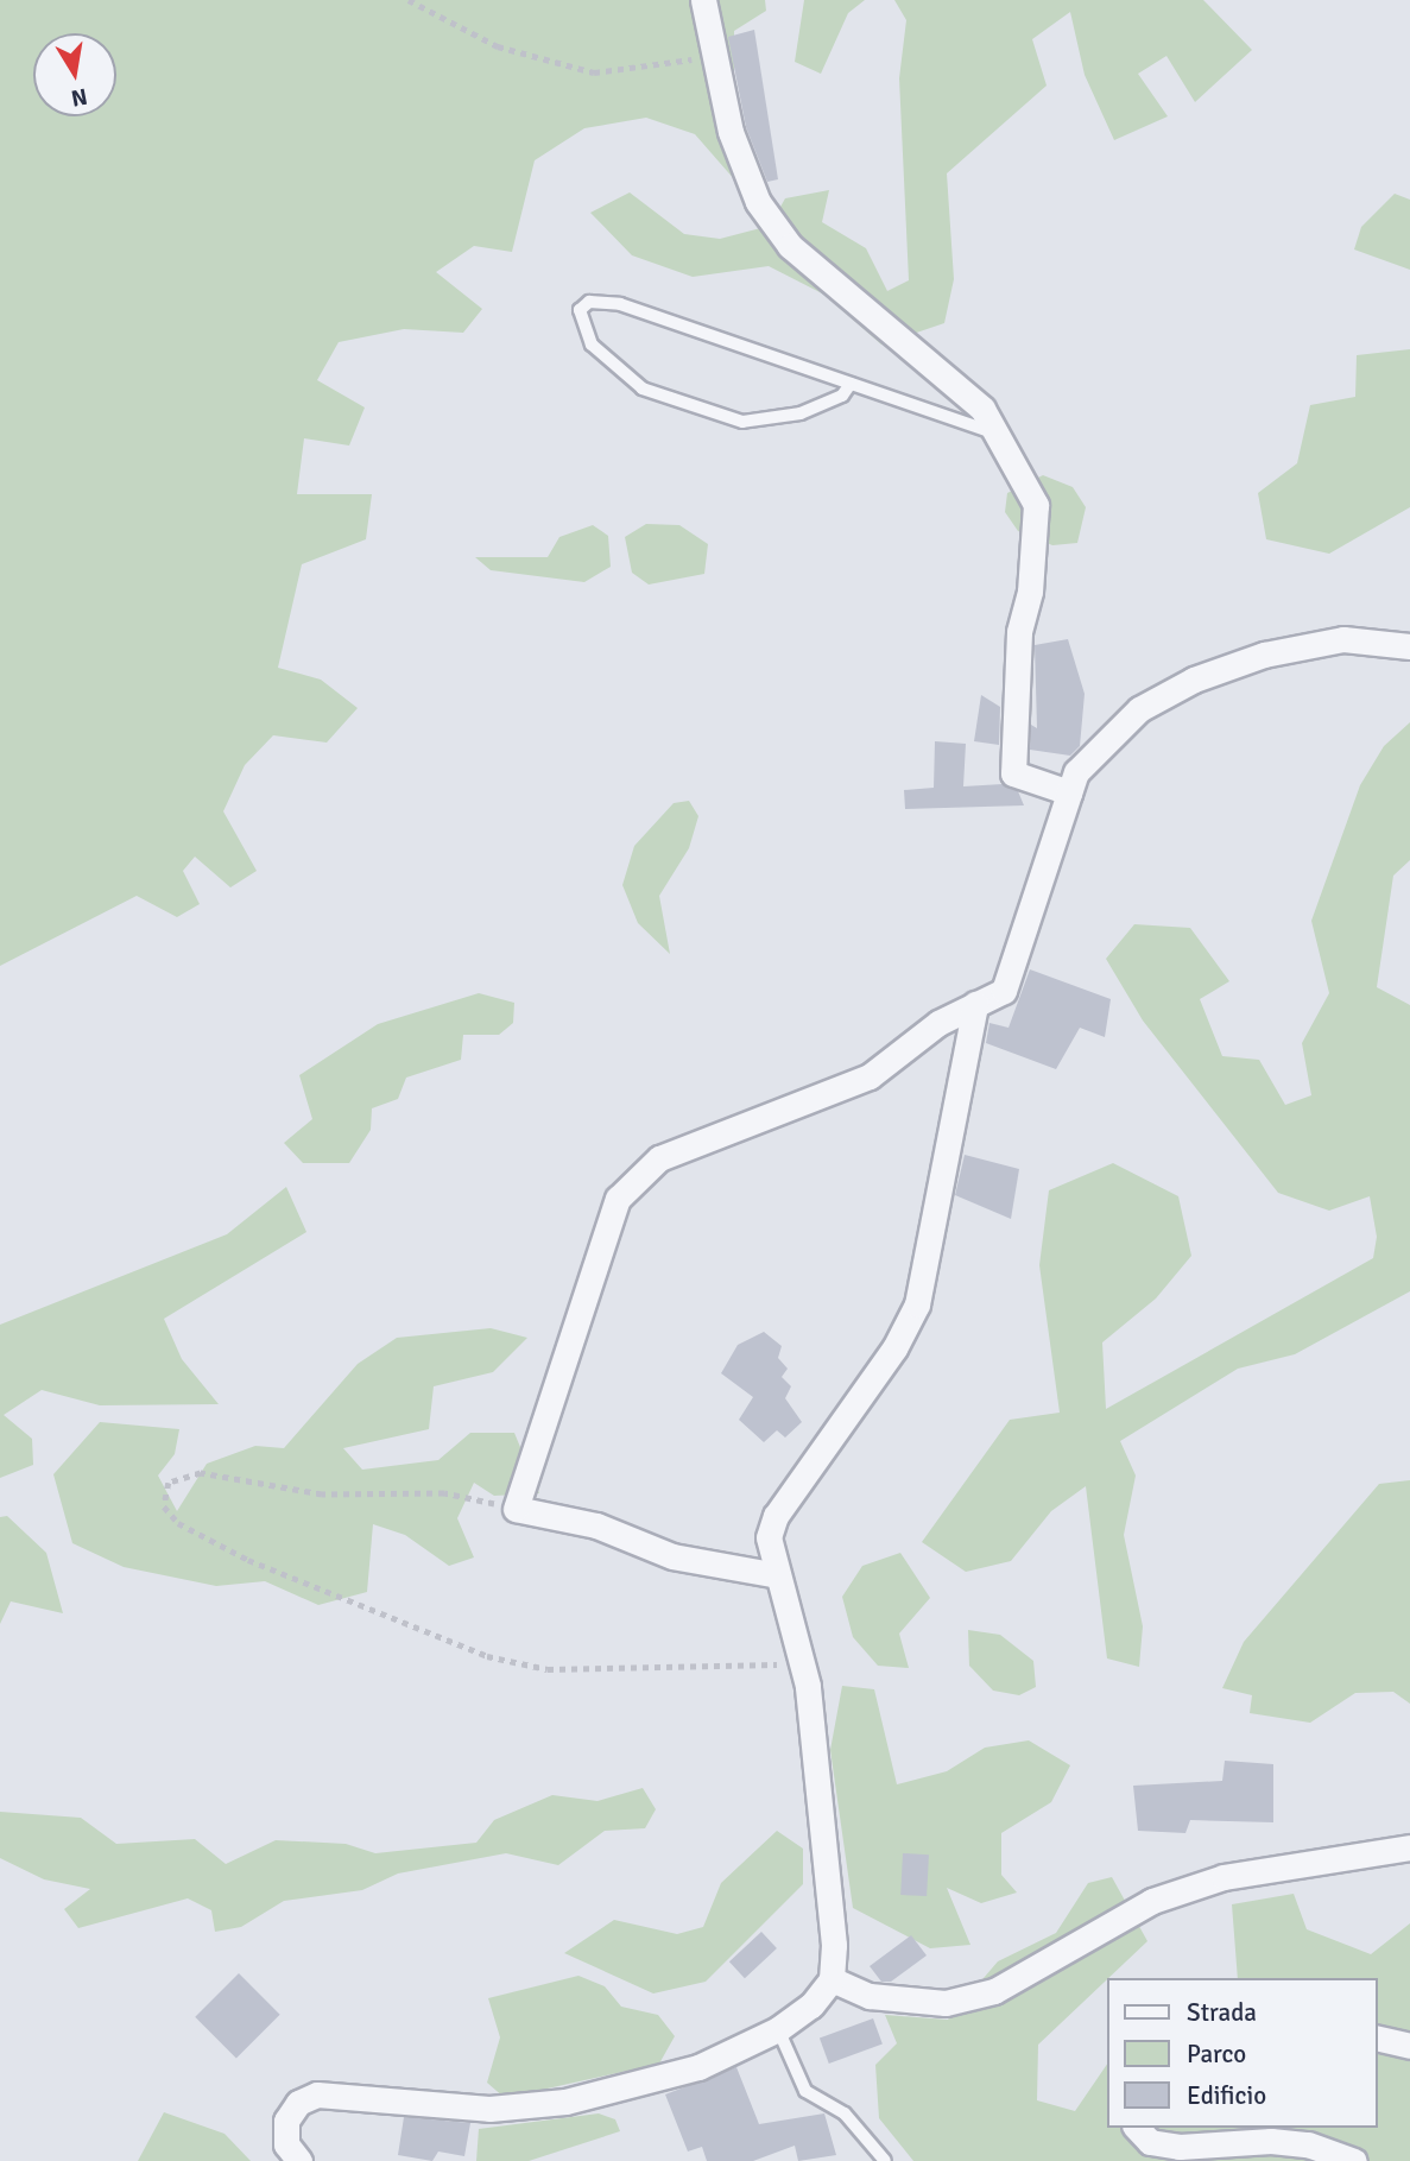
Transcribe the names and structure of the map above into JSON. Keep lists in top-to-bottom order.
{
  "legend": ["Strada", "Parco", "Edificio"],
  "north": "bottom"
}
